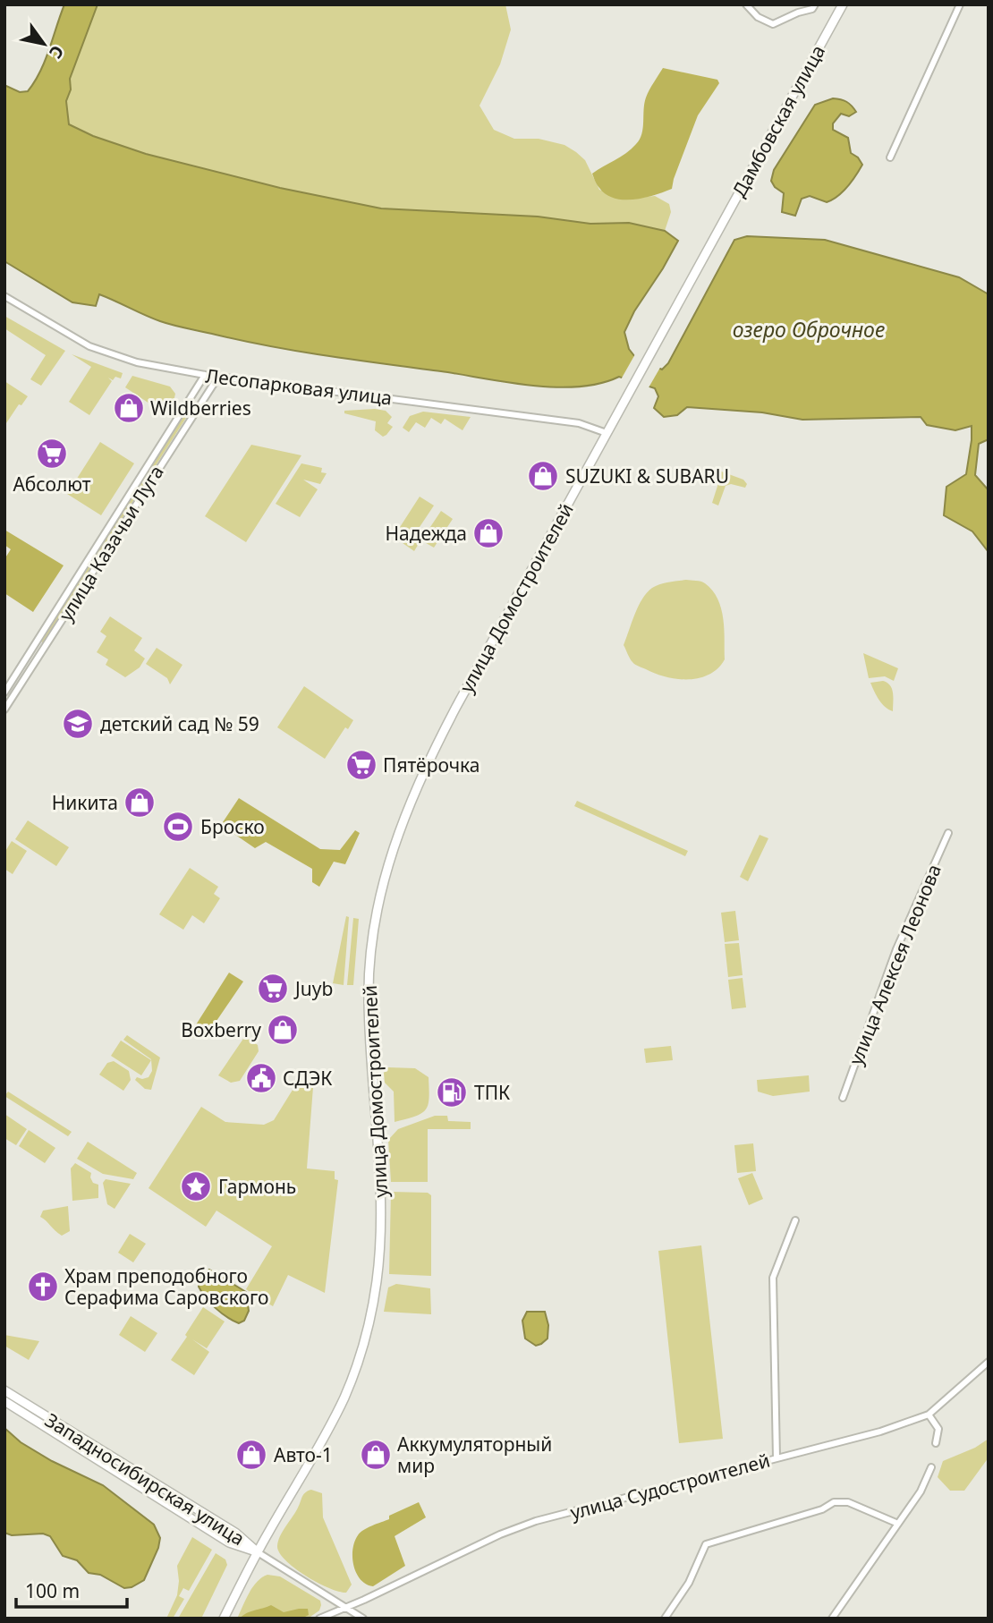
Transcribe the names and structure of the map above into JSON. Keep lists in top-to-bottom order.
{
  "streets": {
    "main road": ["Дамбовская улица", "улица Домостроителей", "Западносибирская улица"],
    "street": [
      "Лесопарковая улица",
      "улица Казачьи Луга",
      "улица Алексея Леонова",
      "улица Судостроителей"
    ]
  },
  "crossings": [
    ["Дамбовская улица", "улица Домостроителей"],
    ["Лесопарковая улица", "улица Казачьи Луга"],
    ["Лесопарковая улица", "улица Домостроителей"],
    ["улица Домостроителей", "Западносибирская улица"]
  ],
  "water": ["озеро Оброчное"],
  "places": {
    "shop": [
      "Wildberries",
      "SUZUKI & SUBARU",
      "Надежда",
      "Никита",
      "Boxberry",
      "Авто-1",
      "Аккумуляторный мир"
    ],
    "supermarket": ["Абсолют", "Пятёрочка", "Juyb"],
    "school or university": ["детский сад № 59"],
    "sports": ["Броско"],
    "public building": ["СДЭК"],
    "fuel station": ["ТПК"],
    "place": ["Гармонь"],
    "church": ["Храм преподобного Серафима Саровского"]
  },
  "scale_bar": "100 m",
  "north": "bottom right"
}
